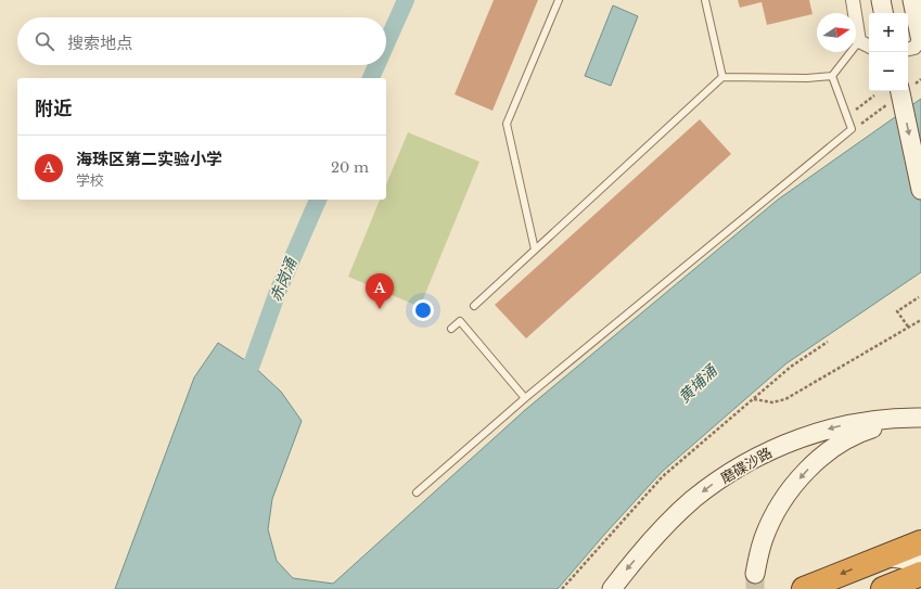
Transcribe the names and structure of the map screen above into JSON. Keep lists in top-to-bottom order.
{
  "streets": {
    "street": ["磨碟沙路"]
  },
  "one_way": ["磨碟沙路"],
  "water": ["赤岗涌", "黄埔涌"],
  "north": "right",
  "page": {
    "map_buttons": ["+", "−"],
    "search": "搜索地点",
    "heading": "附近",
    "list": [
      {
        "mark": "A",
        "name": "海珠区第二实验小学",
        "note": "学校",
        "value": "20 m"
      }
    ],
    "pins": "A"
  }
}
